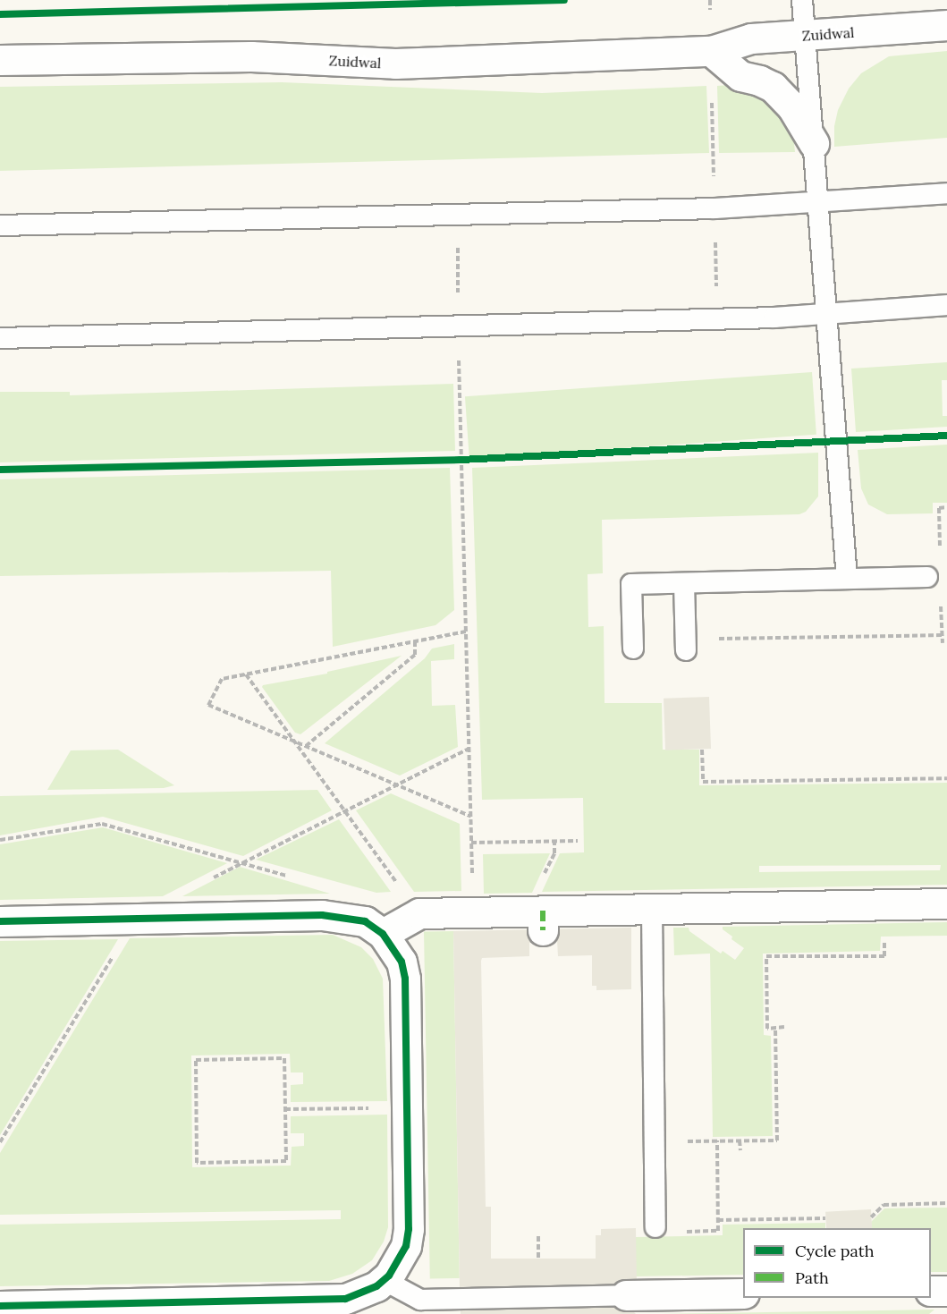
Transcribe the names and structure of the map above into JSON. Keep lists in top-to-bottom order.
{
  "streets": {
    "street": ["Zuidwal"]
  },
  "legend": ["Cycle path", "Path"]
}
